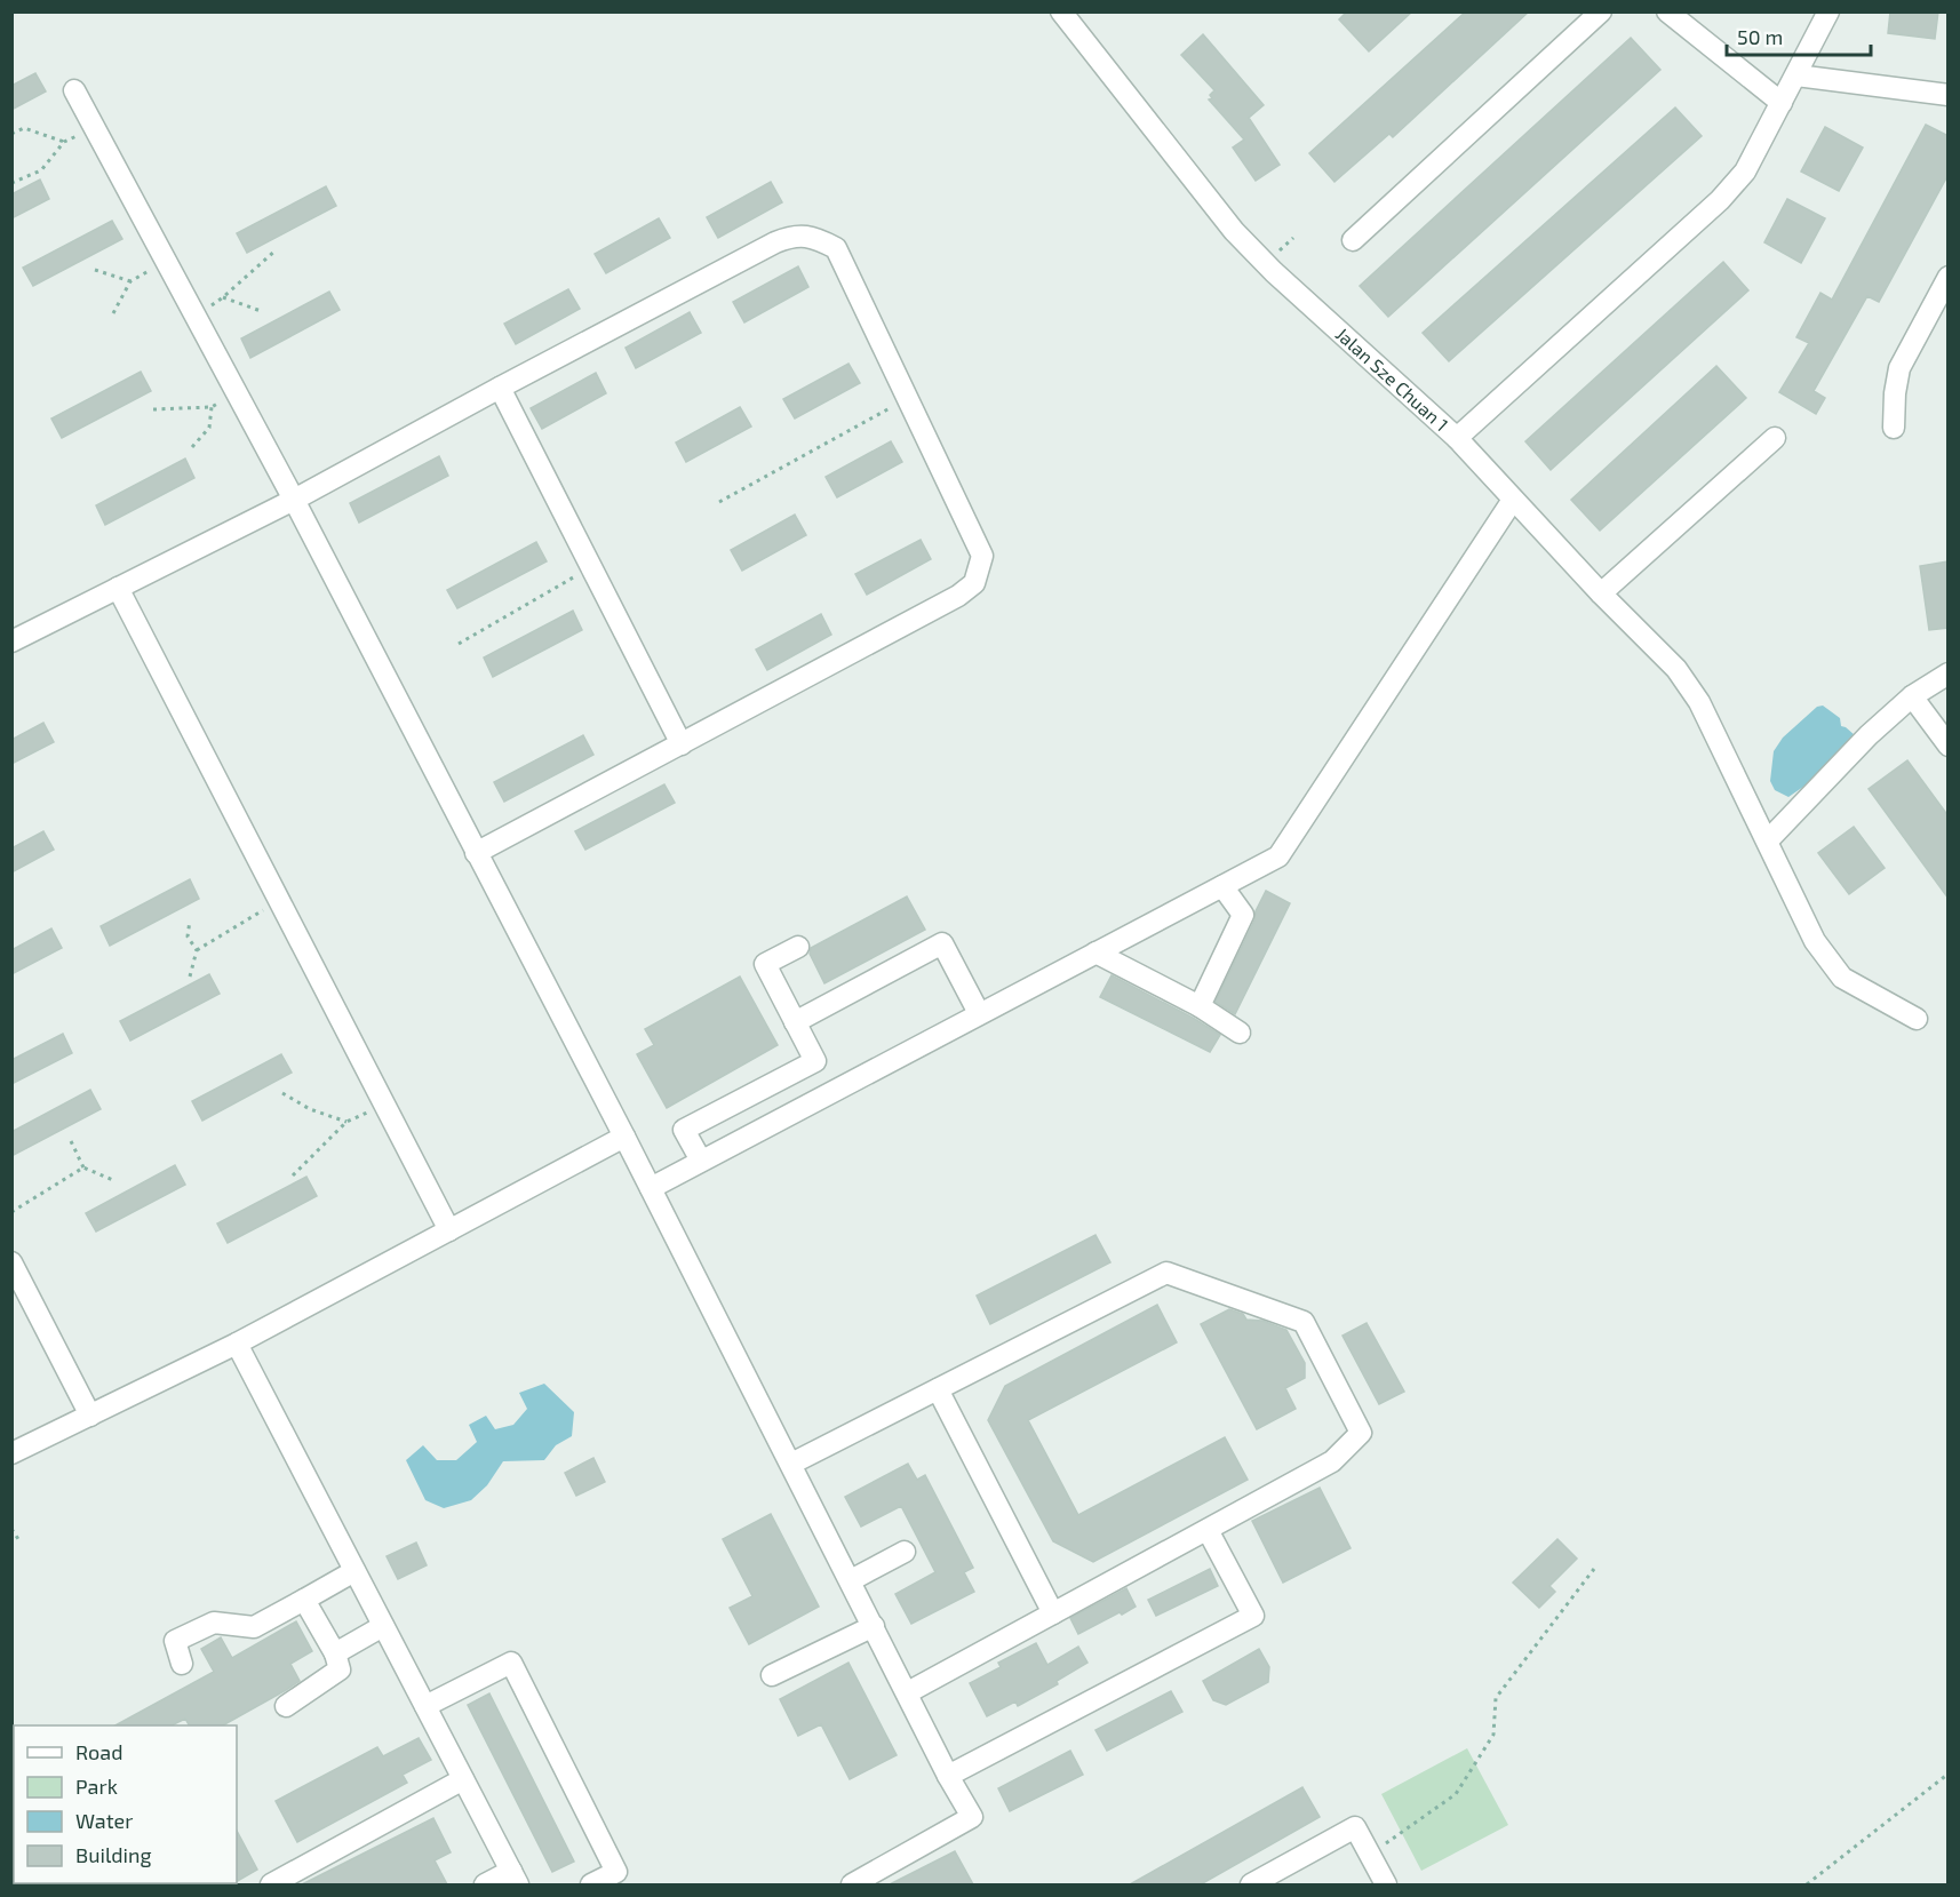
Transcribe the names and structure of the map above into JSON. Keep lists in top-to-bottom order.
{
  "streets": {
    "street": ["Jalan Sze Chuan 1"]
  },
  "legend": [
    "Road",
    "Park",
    "Water",
    "Building"
  ],
  "scale_bar": "50 m"
}
